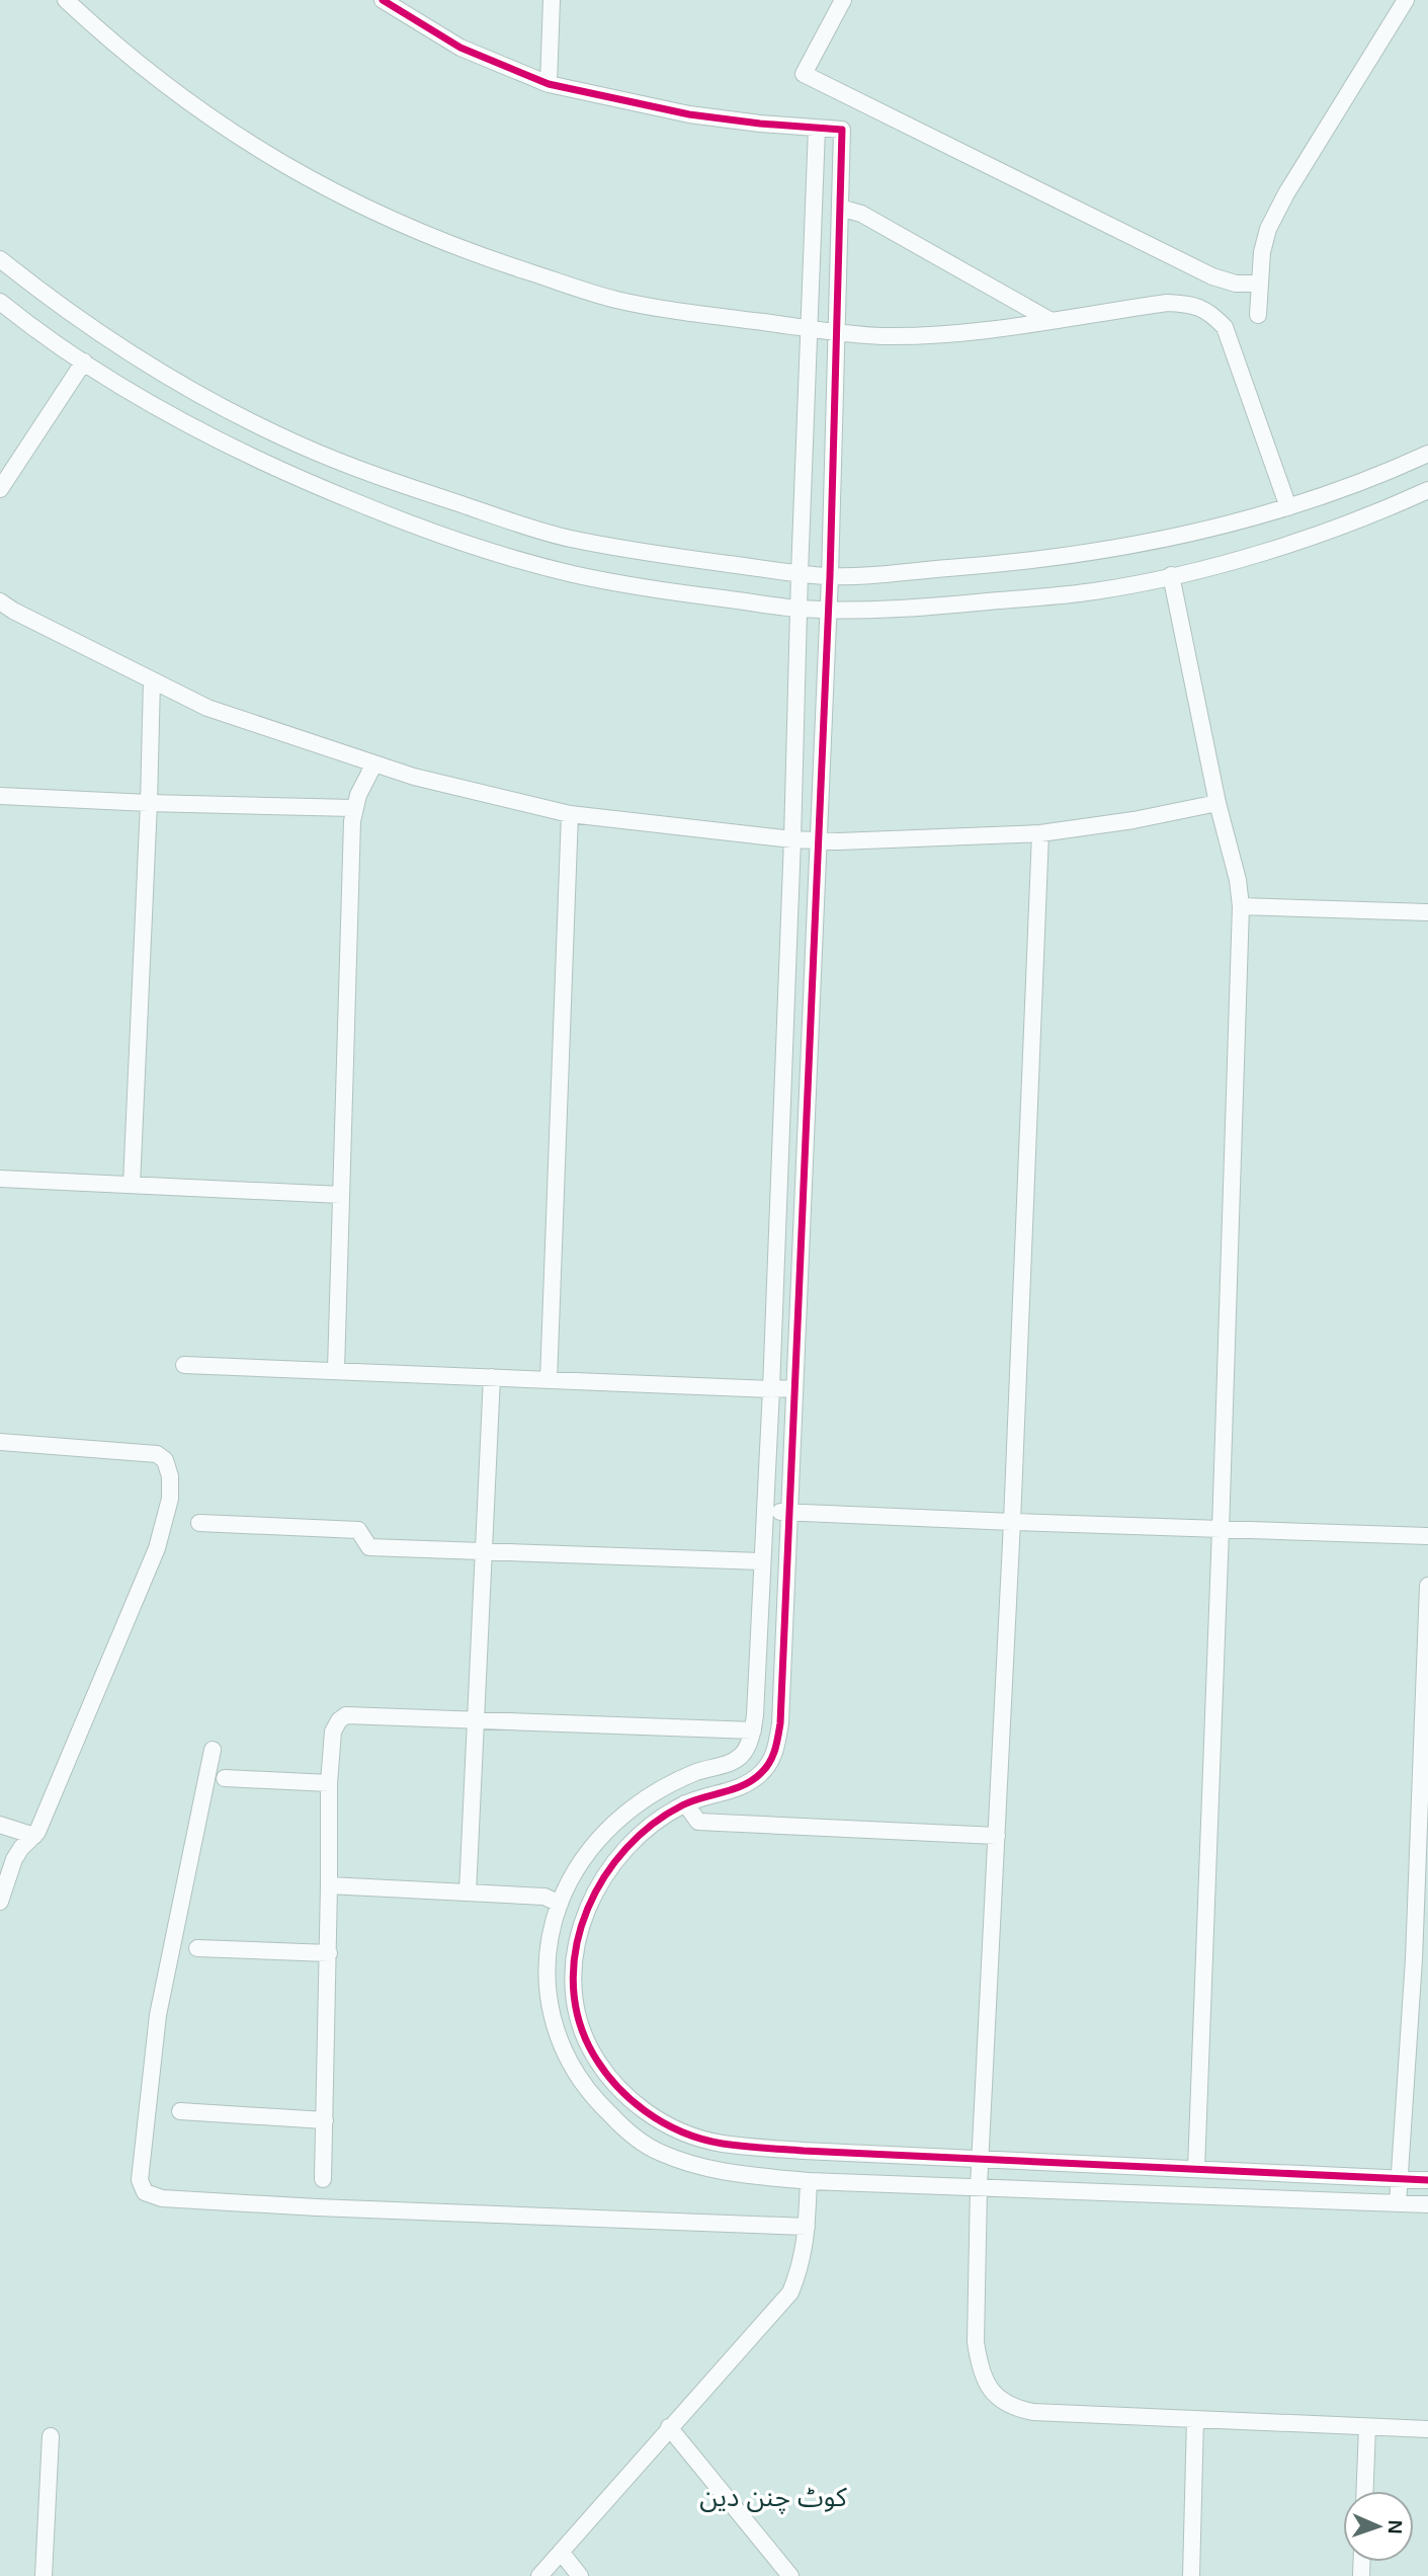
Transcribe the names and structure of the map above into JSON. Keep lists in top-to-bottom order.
{
  "districts": ["کوٹ چنن دین"],
  "north": "right"
}
